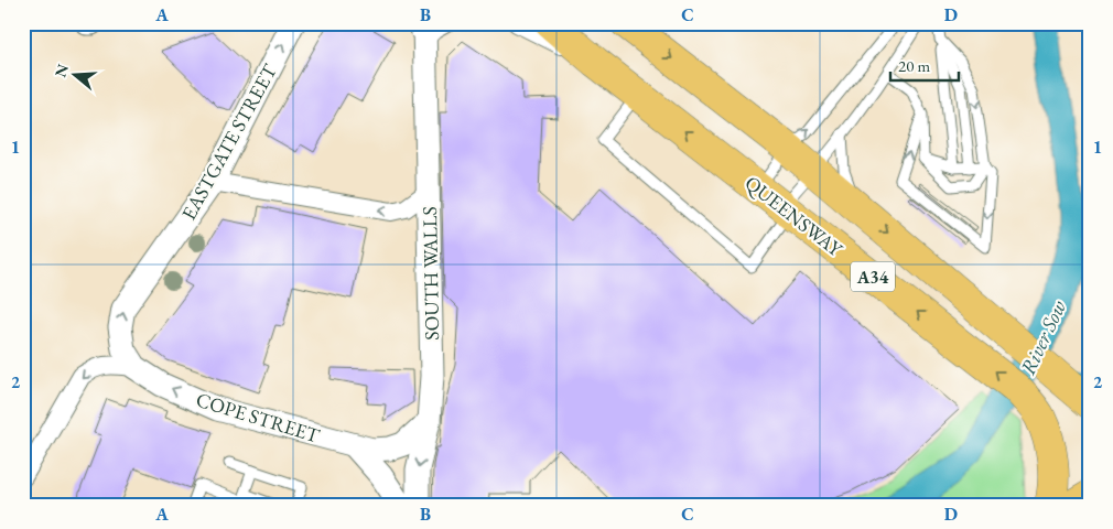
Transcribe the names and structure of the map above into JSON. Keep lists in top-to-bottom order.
{
  "streets": {
    "highway": ["QUEENSWAY", "A34"],
    "street": ["EASTGATE STREET", "SOUTH WALLS", "COPE STREET"]
  },
  "crossings": [
    ["EASTGATE STREET", "COPE STREET"],
    ["SOUTH WALLS", "COPE STREET"]
  ],
  "one_way": ["EASTGATE STREET", "COPE STREET"],
  "water": ["River Sow"],
  "scale_bar": "20 m",
  "north": "left",
  "grid": {
    "columns": [
      "A",
      "B",
      "C",
      "D"
    ],
    "rows": ["1", "2"]
  }
}
